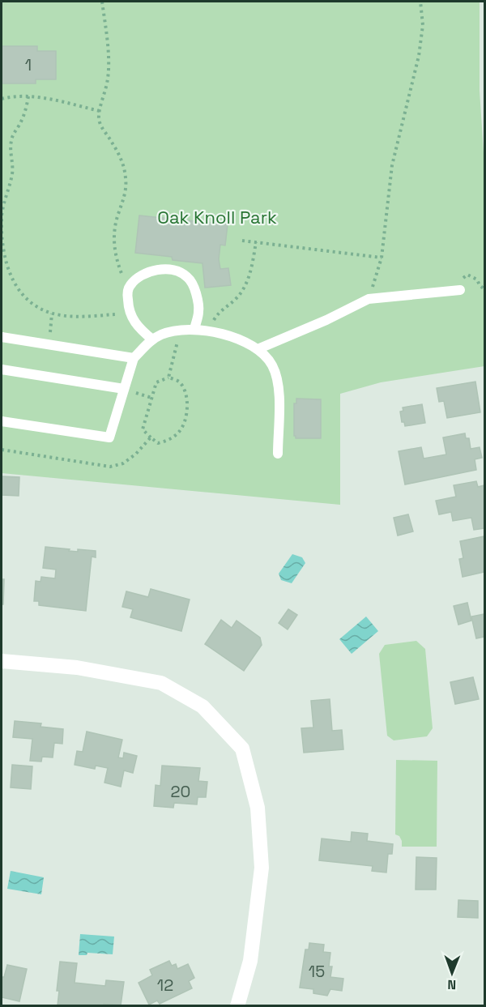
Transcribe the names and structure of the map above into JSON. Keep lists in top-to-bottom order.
{
  "parks": ["Oak Knoll Park"],
  "house_numbers": [
    "1",
    "20",
    "15",
    "12"
  ],
  "north": "bottom"
}
